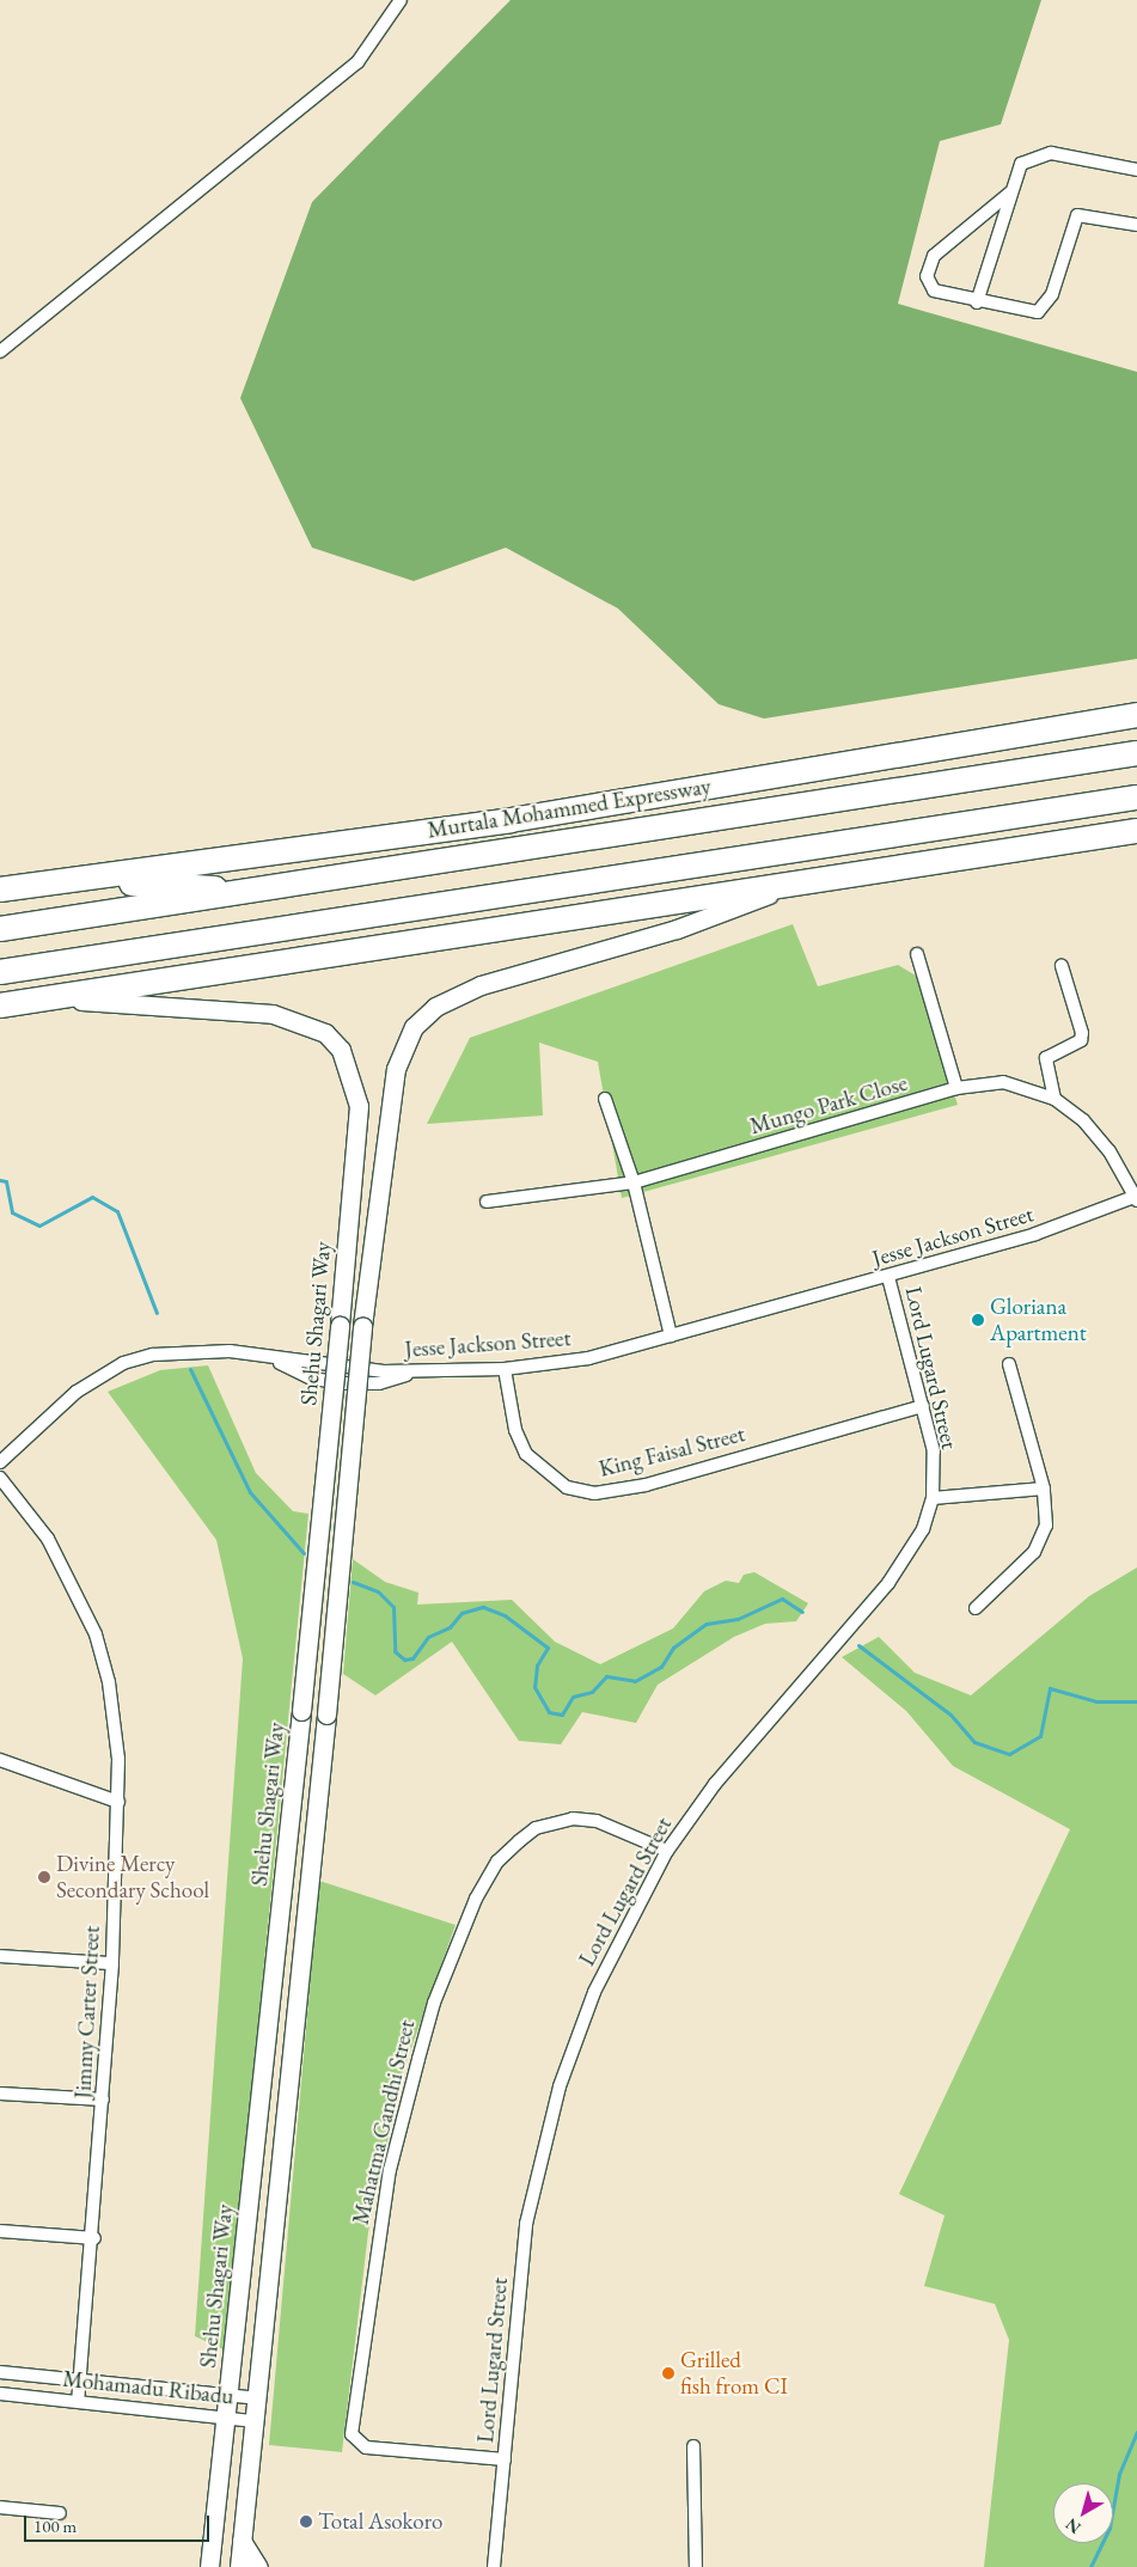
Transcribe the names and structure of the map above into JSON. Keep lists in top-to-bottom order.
{
  "streets": {
    "highway": ["Murtala Mohammed Expressway"],
    "main road": ["Shehu Shagari Way"],
    "street": [
      "Mungo Park Close",
      "Jesse Jackson Street",
      "Lord Lugard Street",
      "King Faisal Street",
      "Jimmy Carter Street",
      "Mahatma Gandhi Street",
      "Mohamadu Ribadu"
    ]
  },
  "crossings": [
    ["Mungo Park Close", "Jesse Jackson Street"],
    ["Jesse Jackson Street", "Lord Lugard Street"],
    ["Jesse Jackson Street", "King Faisal Street"],
    ["Shehu Shagari Way", "Mohamadu Ribadu"],
    ["Lord Lugard Street", "King Faisal Street"],
    ["Lord Lugard Street", "Mahatma Gandhi Street"],
    ["Jimmy Carter Street", "Mohamadu Ribadu"]
  ],
  "places": [
    "Gloriana Apartment",
    "Divine Mercy Secondary School",
    "Grilled fish from CI",
    "Total Asokoro"
  ],
  "scale_bar": "100 m",
  "north": "bottom left"
}
